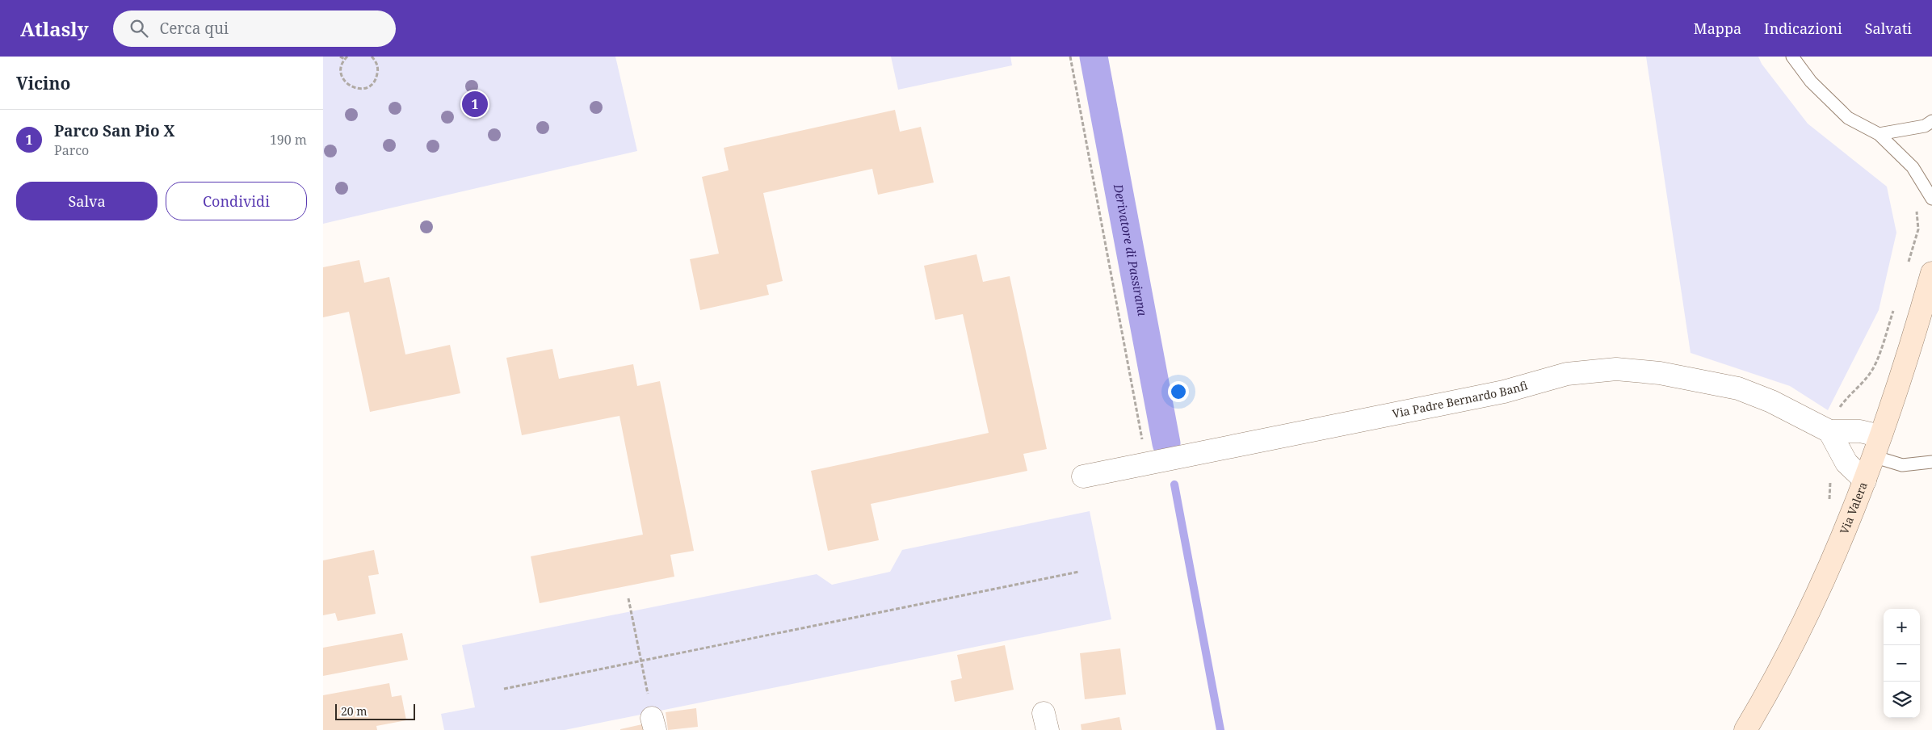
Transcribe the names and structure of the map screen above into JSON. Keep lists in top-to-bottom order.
{
  "streets": {
    "street": ["Via Padre Bernardo Banfi", "Via Valera"]
  },
  "crossings": [
    ["Via Padre Bernardo Banfi", "Via Valera"]
  ],
  "water": ["Derivatore di Passirana"],
  "scale_bar": "20 m",
  "page": {
    "header": "Atlasly",
    "search": "Cerca qui",
    "nav": ["Mappa", "Indicazioni", "Salvati"],
    "heading": "Vicino",
    "pins": "1",
    "list": [
      {
        "mark": "1",
        "name": "Parco San Pio X",
        "note": "Parco",
        "value": "190 m"
      }
    ],
    "buttons": ["Salva", "Condividi"],
    "map_buttons": ["+", "−"],
    "scale": "20 m"
  }
}
